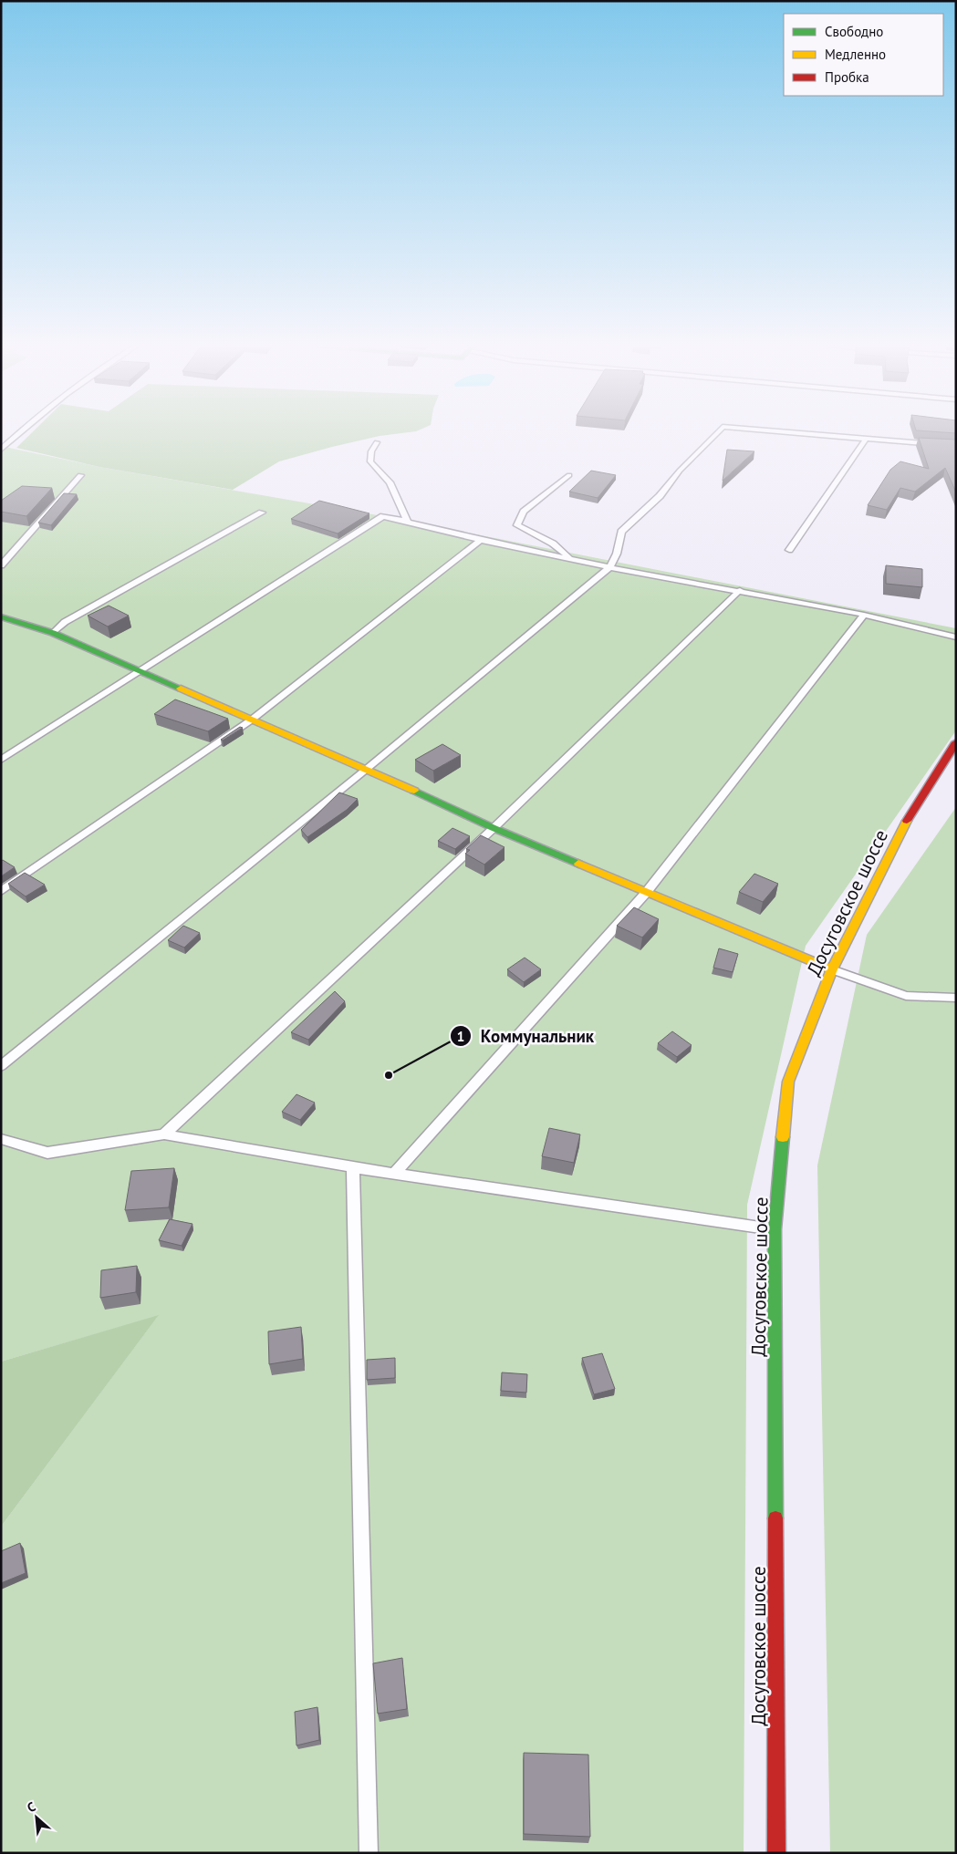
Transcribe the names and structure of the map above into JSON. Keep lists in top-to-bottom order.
{
  "streets": {
    "street": ["Досуговское шоссе"]
  },
  "places": ["Коммунальник"],
  "legend": ["Свободно", "Медленно", "Пробка"],
  "north": "top left"
}
